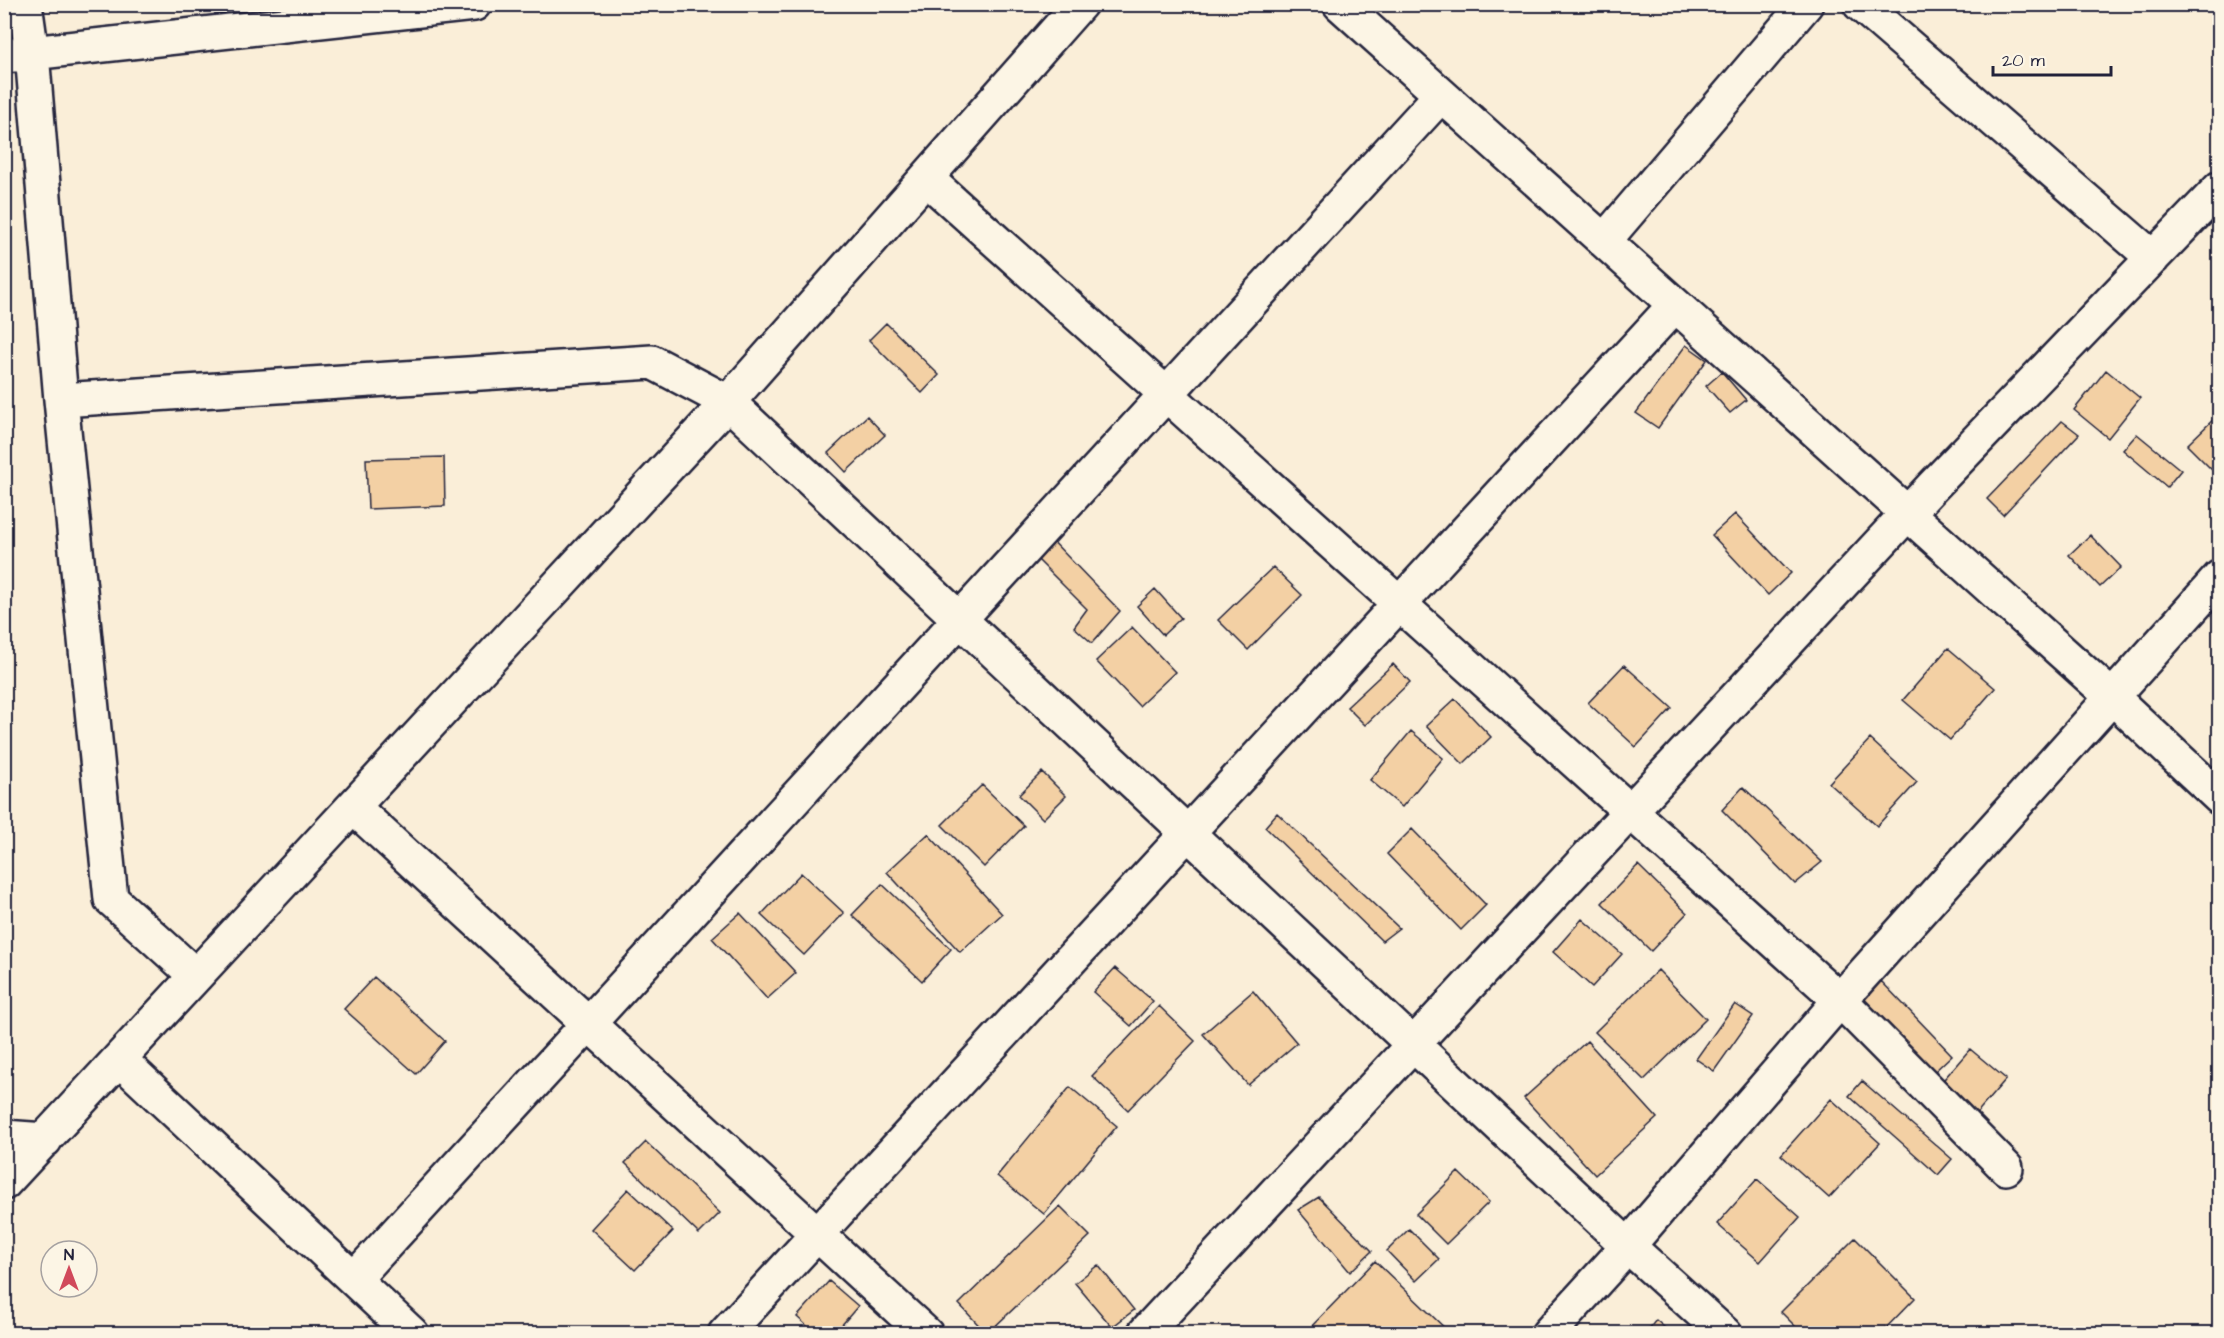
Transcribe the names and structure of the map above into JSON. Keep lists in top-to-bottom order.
{
  "scale_bar": "20 m",
  "north": "top"
}
